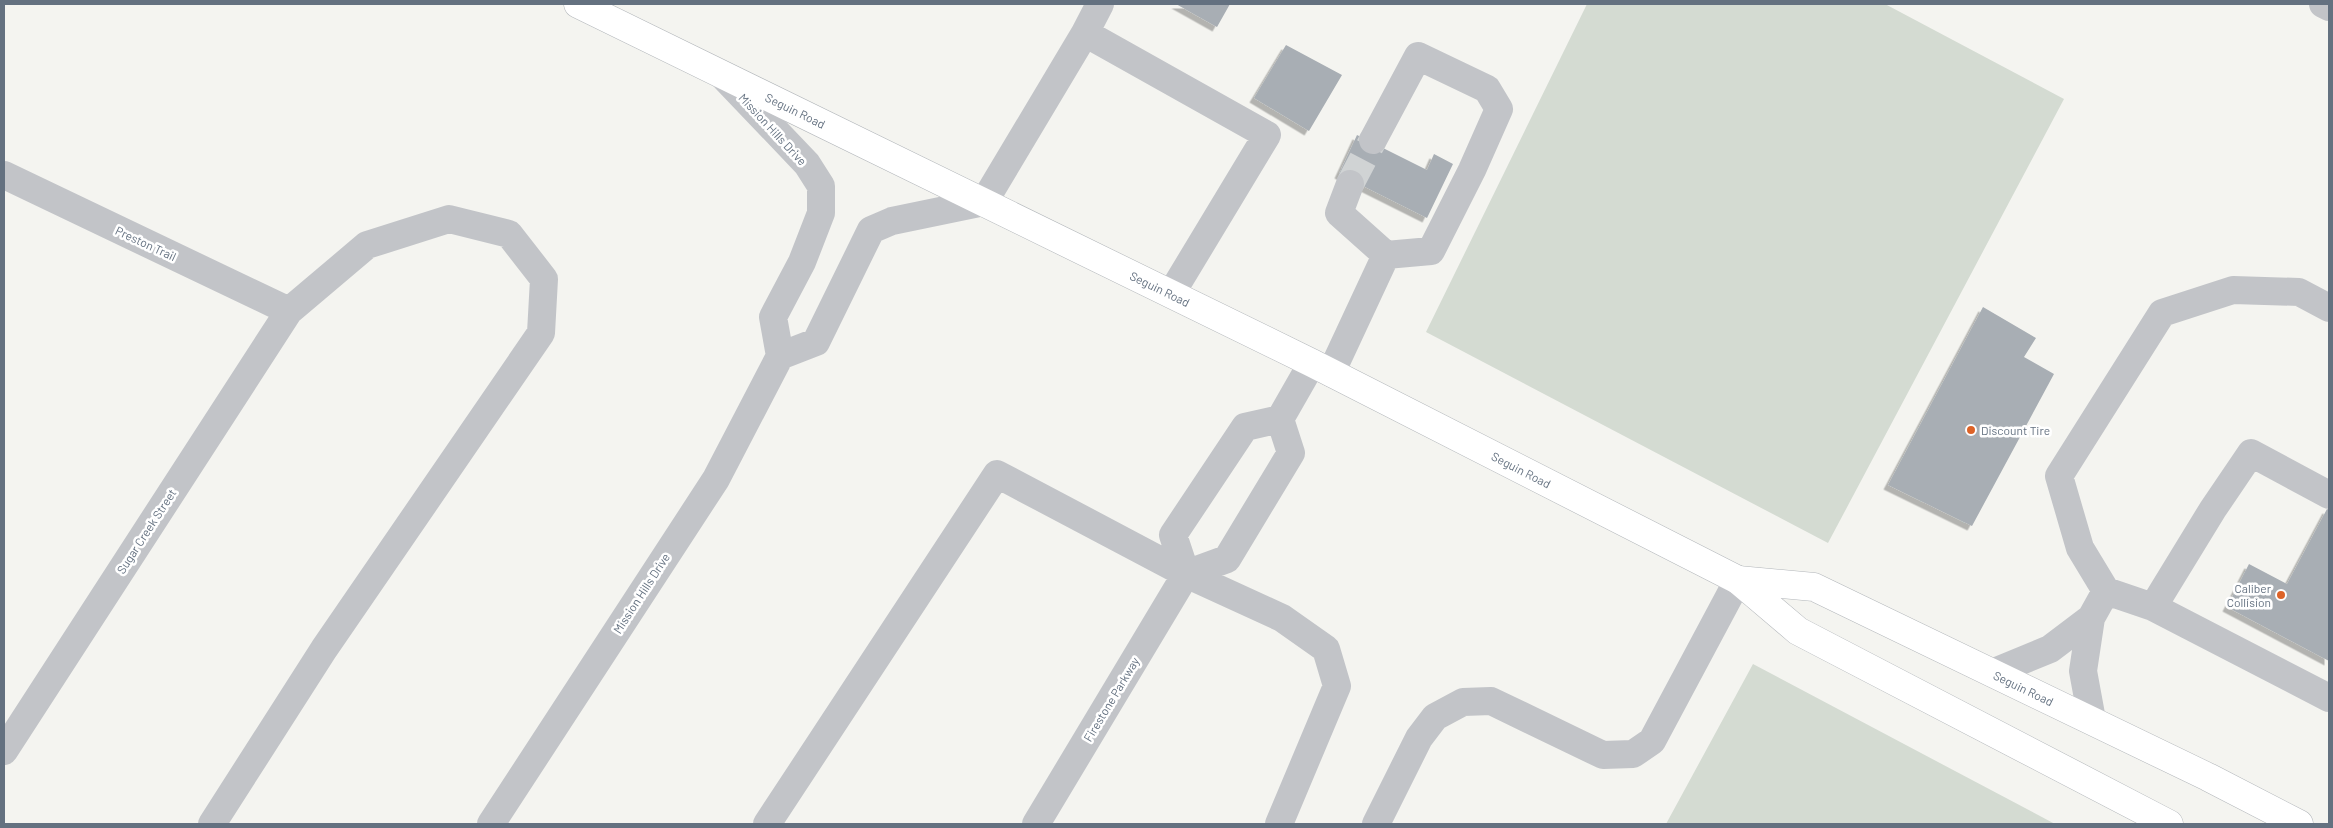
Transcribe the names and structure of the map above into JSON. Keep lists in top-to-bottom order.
{
  "streets": {
    "main road": ["Seguin Road"],
    "street": [
      "Mission Hills Drive",
      "Preston Trail",
      "Sugar Creek Street",
      "Firestone Parkway"
    ]
  },
  "crossings": [
    ["Seguin Road", "Mission Hills Drive"],
    ["Preston Trail", "Sugar Creek Street"]
  ],
  "places": ["Discount Tire", "Caliber Collision"]
}
